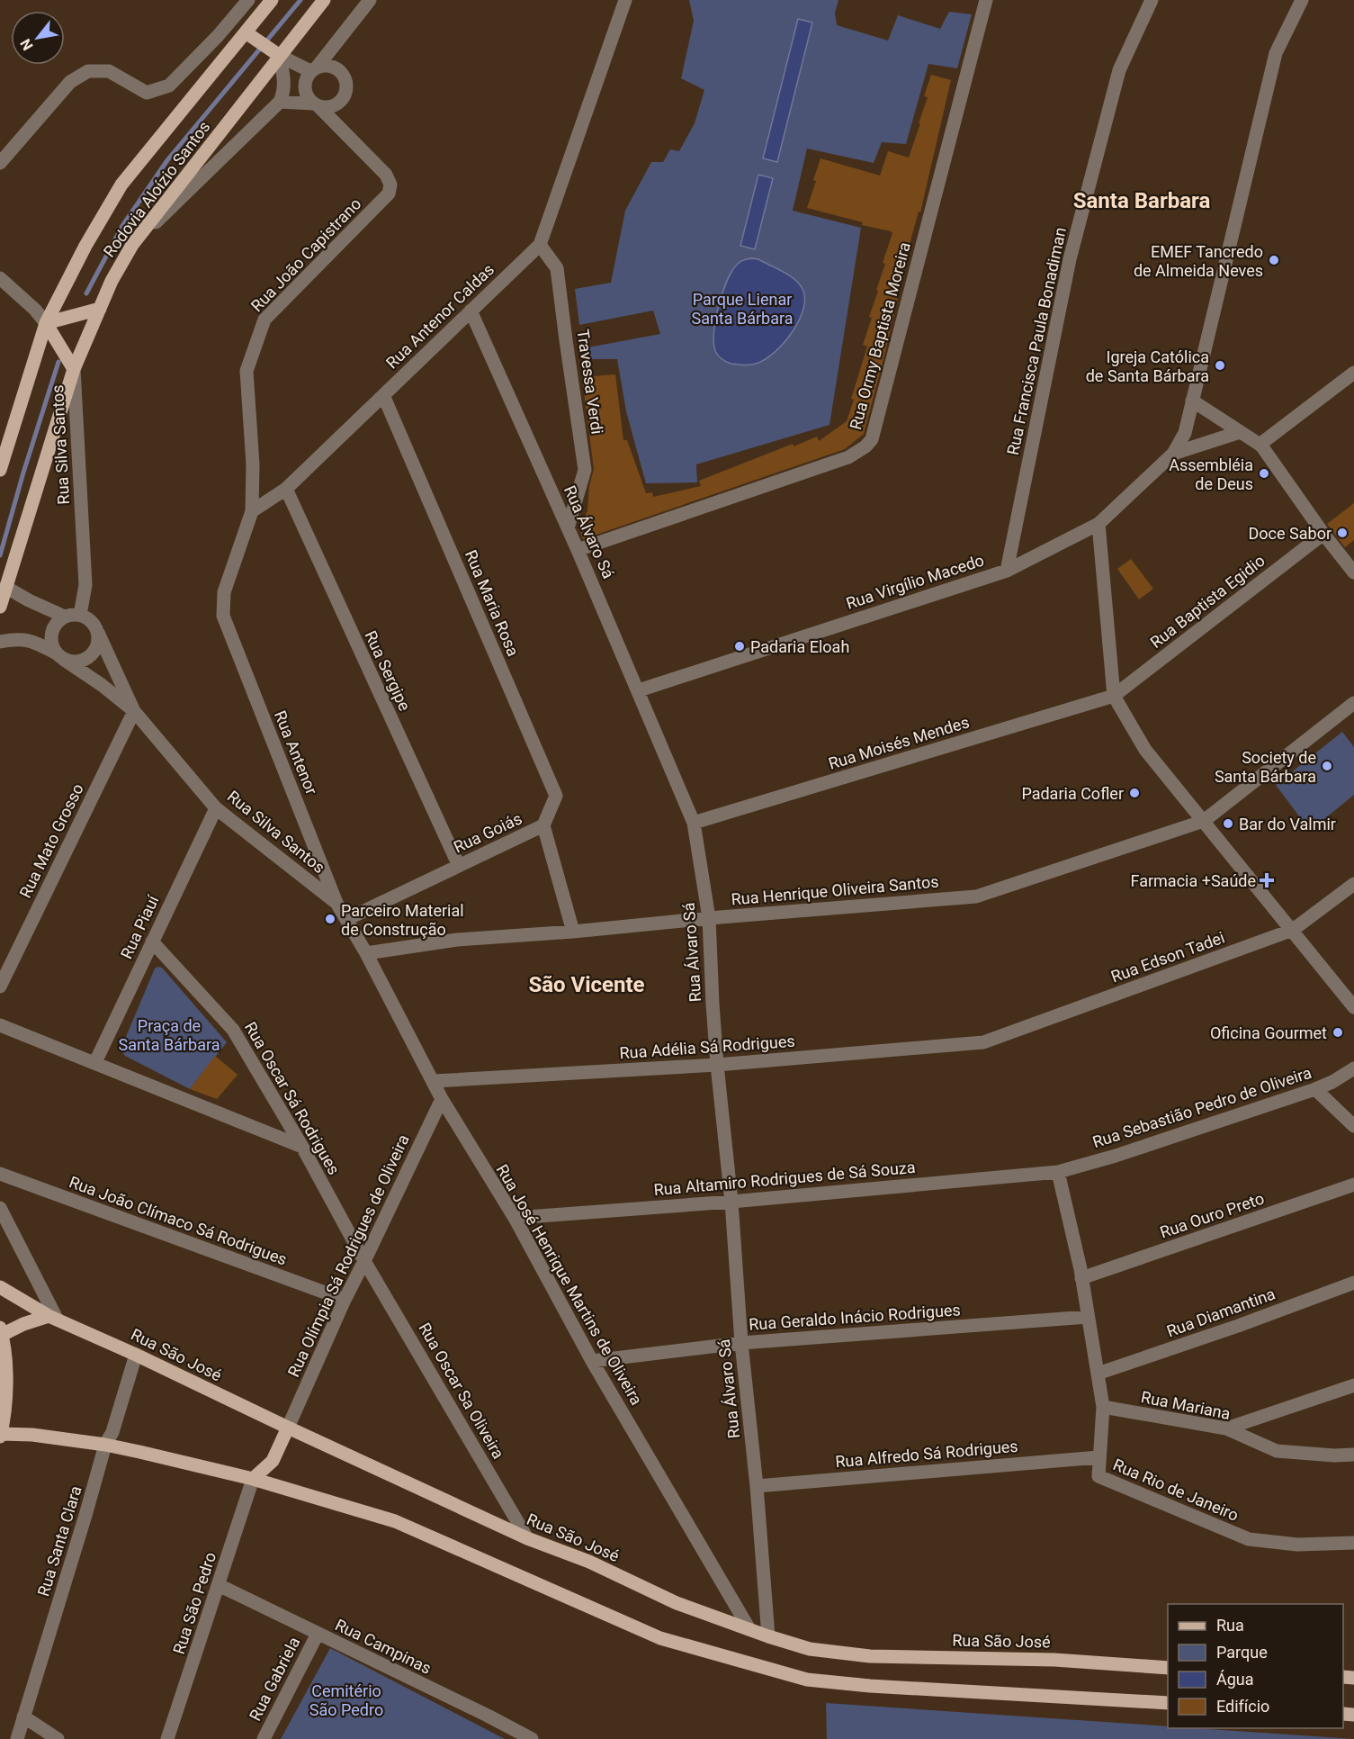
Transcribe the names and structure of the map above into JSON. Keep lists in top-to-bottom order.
{
  "streets": {
    "main road": ["Rodovia Aloízio Santos", "Rua São José"],
    "street": [
      "Rua João Capistrano",
      "Rua Antenor Caldas",
      "Rua Ormy Baptista Moreira",
      "Rua Francisca Paula Bonadiman",
      "Travessa Verdi",
      "Rua Silva Santos",
      "Rua Álvaro Sá",
      "Rua Virgílio Macedo",
      "Rua Baptista Egidio",
      "Rua Maria Rosa",
      "Rua Sergipe",
      "Rua Moisés Mendes",
      "Rua Antenor",
      "Rua Goiás",
      "Rua Mato Grosso",
      "Rua Henrique Oliveira Santos",
      "Rua Piauí",
      "Rua Edson Tadei",
      "Rua Adélia Sá Rodrigues",
      "Rua Oscar Sá Rodrigues",
      "Rua Sebastião Pedro de Oliveira",
      "Rua Altamiro Rodrigues de Sá Souza",
      "Rua Ouro Preto",
      "Rua João Clímaco Sá Rodrigues",
      "Rua Olímpia Sá Rodrigues de Oliveira",
      "Rua José Henrique Martins de Oliveira",
      "Rua Diamantina",
      "Rua Geraldo Inácio Rodrigues",
      "Rua Oscar Sa Oliveira",
      "Rua Mariana",
      "Rua Alfredo Sá Rodrigues",
      "Rua Rio de Janeiro",
      "Rua Santa Clara",
      "Rua São Pedro",
      "Rua Campinas",
      "Rua Gabriela"
    ]
  },
  "crossings": [
    ["Rodovia Aloízio Santos", "Rua Silva Santos"],
    ["Rua João Capistrano", "Rua Antenor Caldas"],
    ["Rua João Capistrano", "Rua Antenor"],
    ["Rua Antenor Caldas", "Travessa Verdi"],
    ["Rua Antenor Caldas", "Rua Álvaro Sá"],
    ["Rua Antenor Caldas", "Rua Maria Rosa"],
    ["Rua Antenor Caldas", "Rua Sergipe"],
    ["Rua Antenor Caldas", "Rua Antenor"],
    ["Rua Ormy Baptista Moreira", "Rua Álvaro Sá"],
    ["Rua Francisca Paula Bonadiman", "Rua Virgílio Macedo"],
    ["Travessa Verdi", "Rua Álvaro Sá"],
    ["Rua Silva Santos", "Rua Antenor"],
    ["Rua Silva Santos", "Rua Mato Grosso"],
    ["Rua Silva Santos", "Rua Piauí"],
    ["Rua Álvaro Sá", "Rua Virgílio Macedo"],
    ["Rua Álvaro Sá", "Rua Moisés Mendes"],
    ["Rua Álvaro Sá", "Rua Henrique Oliveira Santos"],
    ["Rua Álvaro Sá", "Rua Adélia Sá Rodrigues"],
    ["Rua Álvaro Sá", "Rua Altamiro Rodrigues de Sá Souza"],
    ["Rua Álvaro Sá", "Rua Geraldo Inácio Rodrigues"],
    ["Rua Álvaro Sá", "Rua São José"],
    ["Rua Álvaro Sá", "Rua Alfredo Sá Rodrigues"],
    ["Rua Baptista Egidio", "Rua Moisés Mendes"],
    ["Rua Maria Rosa", "Rua Goiás"],
    ["Rua Sergipe", "Rua Goiás"],
    ["Rua Goiás", "Rua Henrique Oliveira Santos"],
    ["Rua Henrique Oliveira Santos", "Rua José Henrique Martins de Oliveira"],
    ["Rua Piauí", "Rua Oscar Sá Rodrigues"],
    ["Rua Edson Tadei", "Rua Adélia Sá Rodrigues"],
    ["Rua Adélia Sá Rodrigues", "Rua José Henrique Martins de Oliveira"],
    ["Rua Oscar Sá Rodrigues", "Rua Olímpia Sá Rodrigues de Oliveira"],
    ["Rua Oscar Sá Rodrigues", "Rua Oscar Sa Oliveira"],
    ["Rua Sebastião Pedro de Oliveira", "Rua Altamiro Rodrigues de Sá Souza"],
    ["Rua Sebastião Pedro de Oliveira", "Rua Rio de Janeiro"],
    ["Rua Altamiro Rodrigues de Sá Souza", "Rua José Henrique Martins de Oliveira"],
    ["Rua Altamiro Rodrigues de Sá Souza", "Rua Rio de Janeiro"],
    ["Rua Ouro Preto", "Rua Rio de Janeiro"],
    ["Rua João Clímaco Sá Rodrigues", "Rua Olímpia Sá Rodrigues de Oliveira"],
    ["Rua Olímpia Sá Rodrigues de Oliveira", "Rua José Henrique Martins de Oliveira"],
    ["Rua Olímpia Sá Rodrigues de Oliveira", "Rua São José"],
    ["Rua Olímpia Sá Rodrigues de Oliveira", "Rua Oscar Sa Oliveira"],
    ["Rua José Henrique Martins de Oliveira", "Rua Geraldo Inácio Rodrigues"],
    ["Rua José Henrique Martins de Oliveira", "Rua São José"],
    ["Rua Diamantina", "Rua Rio de Janeiro"],
    ["Rua Geraldo Inácio Rodrigues", "Rua Rio de Janeiro"],
    ["Rua São José", "Rua Oscar Sa Oliveira"],
    ["Rua São José", "Rua Santa Clara"],
    ["Rua Mariana", "Rua Rio de Janeiro"],
    ["Rua Alfredo Sá Rodrigues", "Rua Rio de Janeiro"],
    ["Rua São Pedro", "Rua Campinas"],
    ["Rua Campinas", "Rua Gabriela"]
  ],
  "districts": ["Santa Barbara", "São Vicente"],
  "parks": ["Parque Lienar Santa Bárbara", "Praça de Santa Bárbara", "Cemitério São Pedro"],
  "places": {
    "other": [
      "EMEF Tancredo de Almeida Neves",
      "Igreja Católica de Santa Bárbara",
      "Assembléia de Deus",
      "Doce Sabor",
      "Padaria Eloah",
      "Society de Santa Bárbara",
      "Padaria Cofler",
      "Bar do Valmir",
      "Parceiro Material de Construção",
      "Oficina Gourmet"
    ],
    "health": ["Farmacia +Saúde"]
  },
  "legend": [
    "Rua",
    "Parque",
    "Água",
    "Edifício"
  ],
  "north": "bottom left"
}
